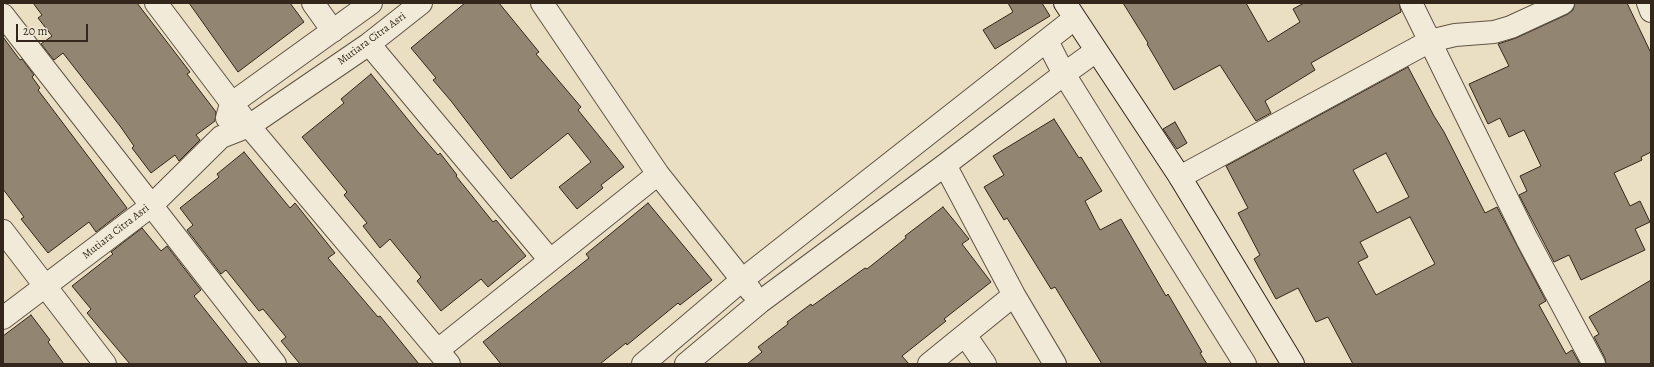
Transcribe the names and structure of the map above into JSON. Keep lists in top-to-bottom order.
{
  "streets": {
    "street": ["Mutiara Citra Asri"]
  },
  "scale_bar": "20 m"
}
